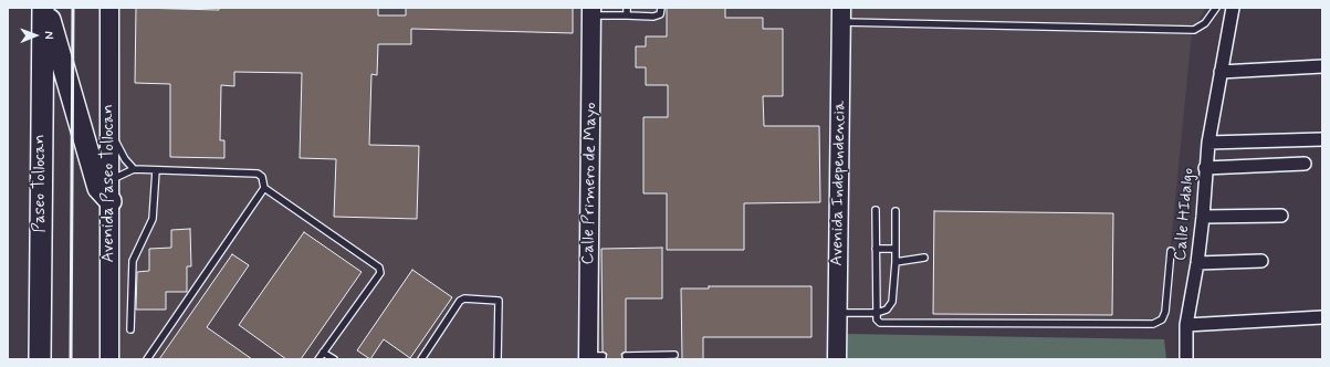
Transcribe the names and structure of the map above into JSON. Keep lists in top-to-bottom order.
{
  "streets": {
    "highway": ["Paseo Tollocan"],
    "main road": ["Avenida Paseo Tollocan", "Calle Primero de Mayo", "Avenida Independencia"],
    "street": ["Calle HIdalgo"]
  },
  "north": "right"
}
